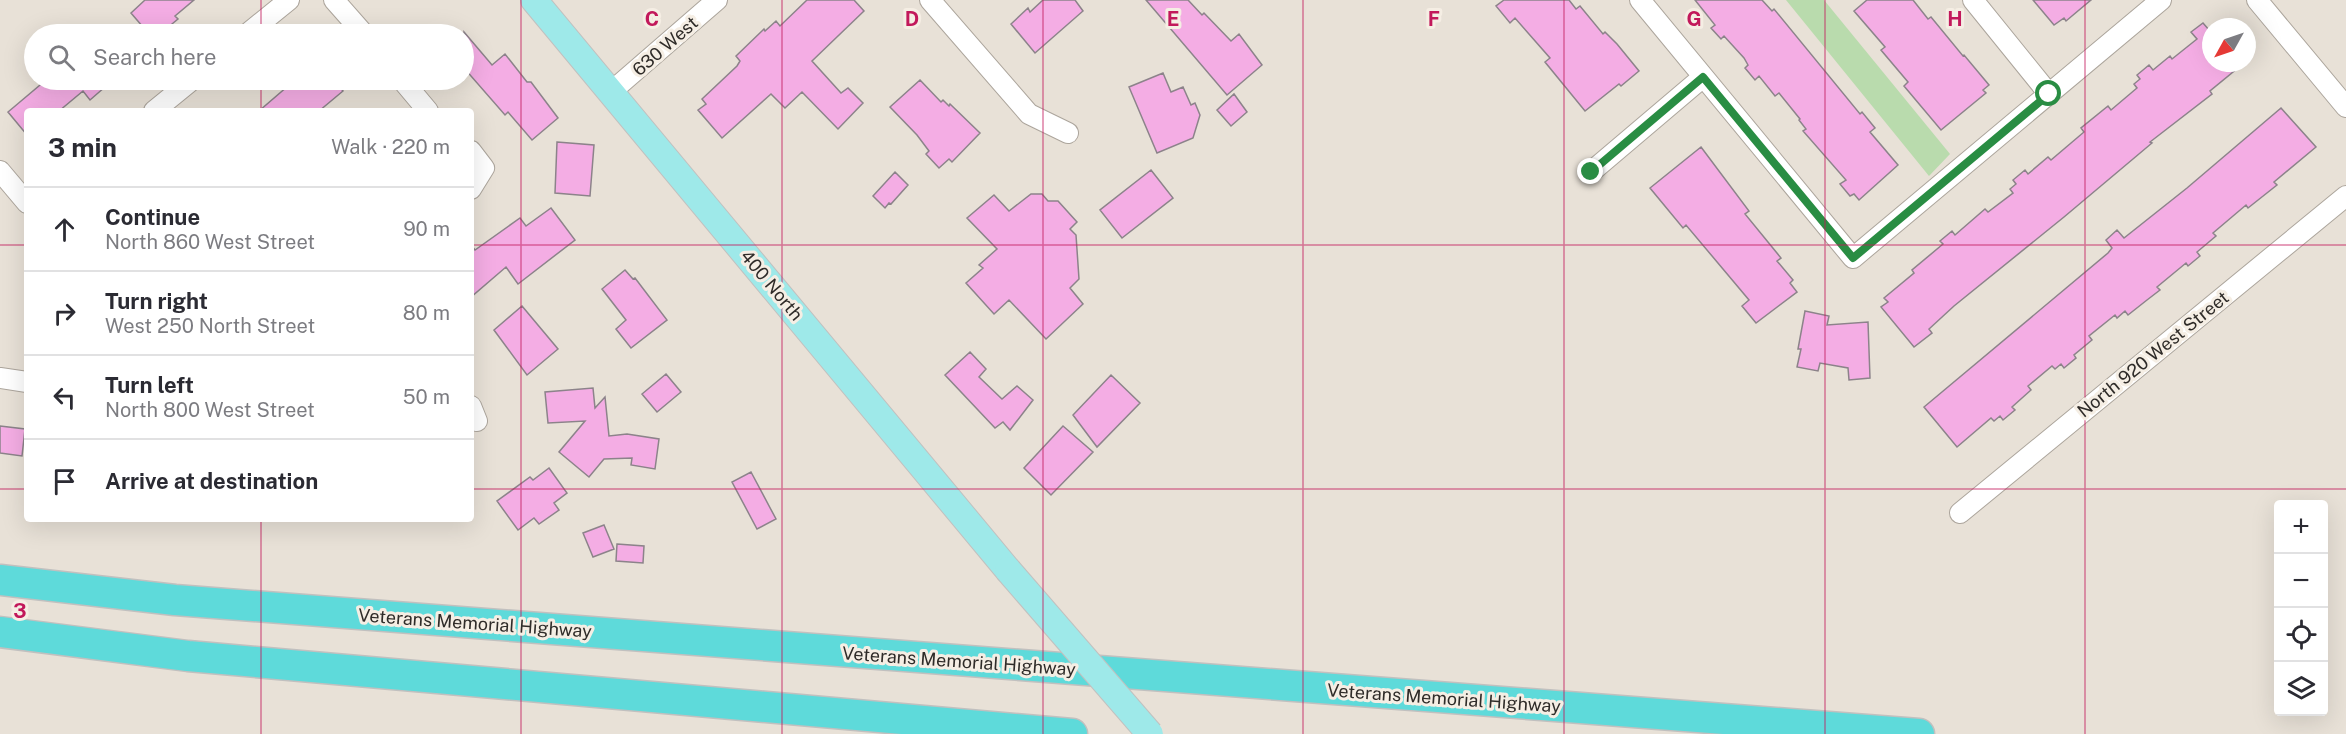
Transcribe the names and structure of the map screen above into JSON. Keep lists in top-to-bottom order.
{
  "streets": {
    "highway": ["Veterans Memorial Highway"],
    "main road": ["400 North"],
    "street": ["630 West", "North 920 West Street"]
  },
  "crossings": [
    ["630 West", "400 North"]
  ],
  "north": "bottom left",
  "page": {
    "search": "Search here",
    "heading": ["3 min", "Walk · 220 m"],
    "list": [
      ["Continue", "North 860 West Street", "90 m"],
      ["Turn right", "West 250 North Street", "80 m"],
      ["Turn left", "North 800 West Street", "50 m"],
      "Arrive at destination"
    ],
    "map_buttons": ["+", "−"]
  },
  "grid": {
    "columns": [
      "C",
      "D",
      "E",
      "F",
      "G",
      "H"
    ],
    "rows": ["3"]
  }
}
